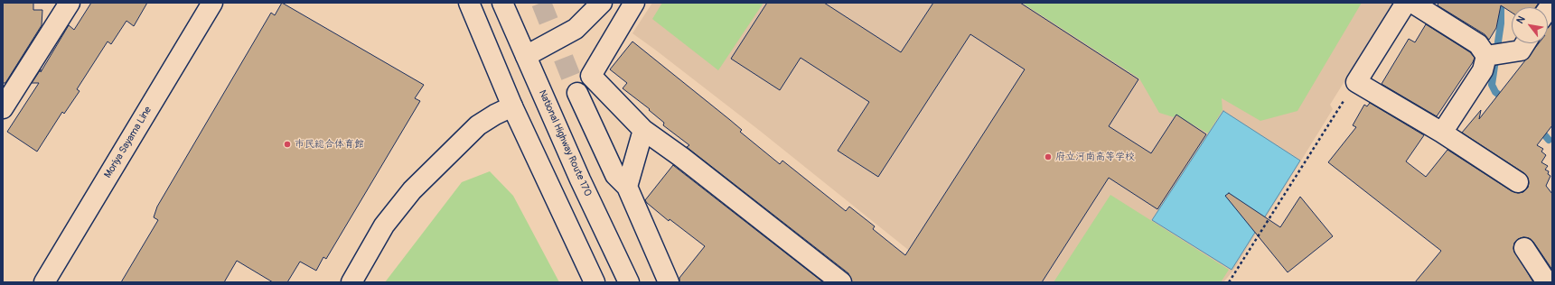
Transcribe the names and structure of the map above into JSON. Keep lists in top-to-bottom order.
{
  "streets": {
    "main road": ["Moriya Sayama Line", "National Highway Route 170"]
  },
  "places": ["市民総合体育館", "府立河南高等学校"],
  "north": "top left"
}
